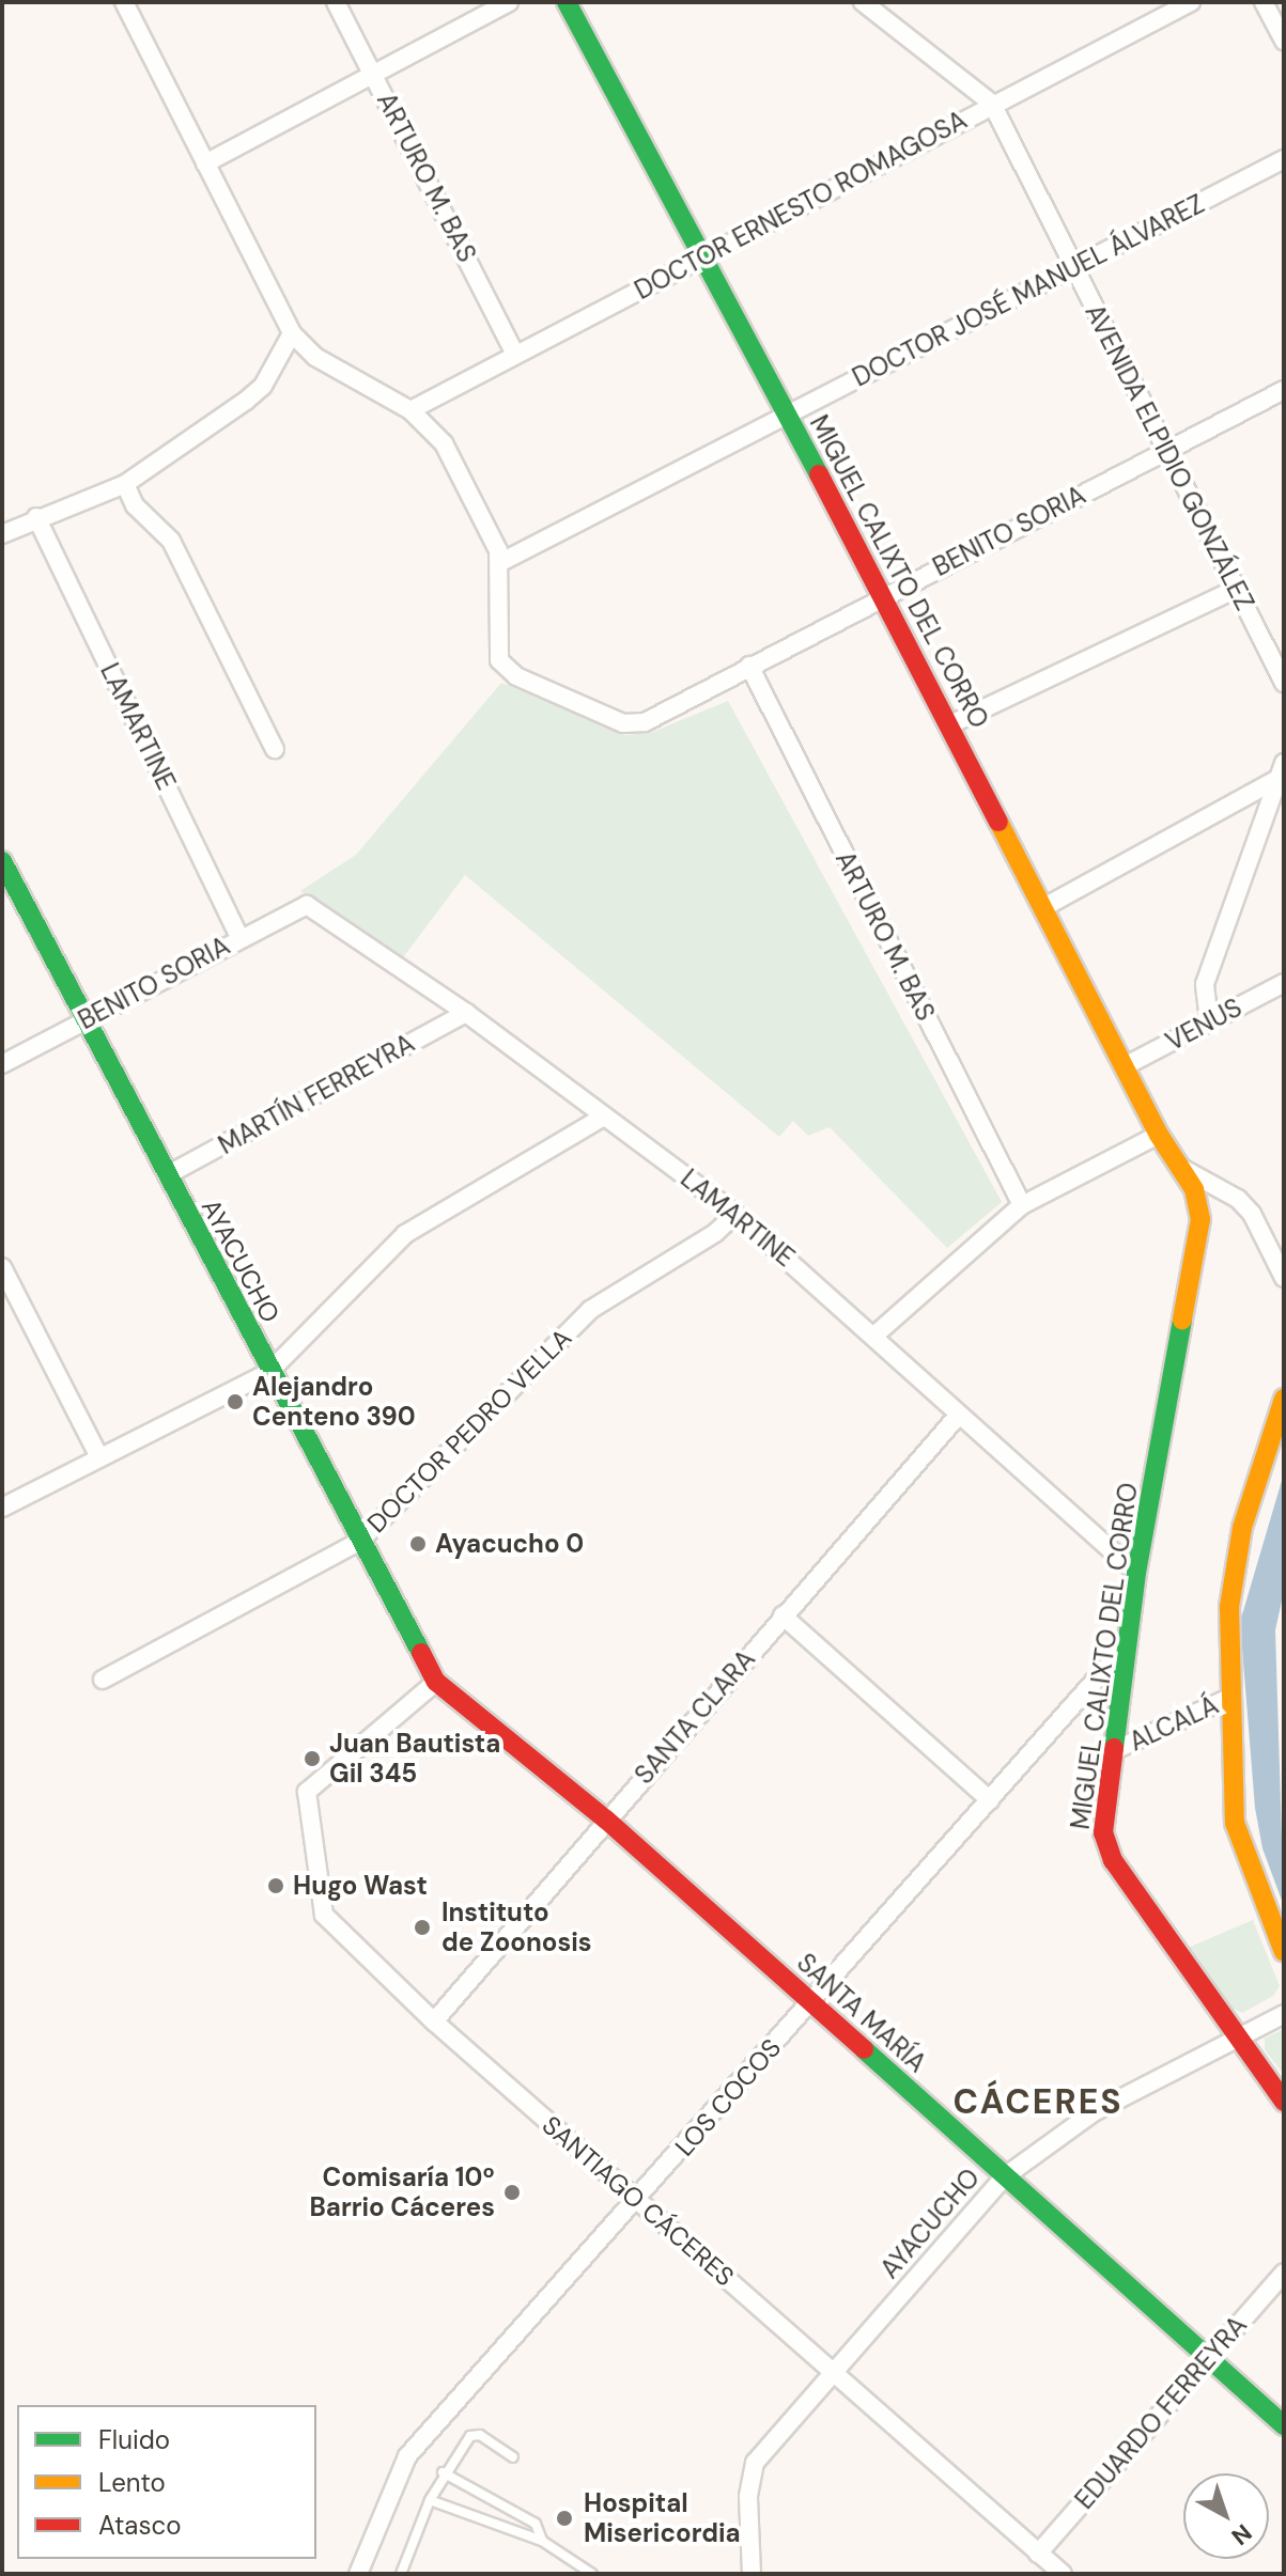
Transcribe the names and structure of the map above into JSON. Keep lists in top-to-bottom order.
{
  "streets": {
    "street": [
      "ARTURO M. BAS",
      "DOCTOR ERNESTO ROMAGOSA",
      "DOCTOR JOSÉ MANUEL ÁLVAREZ",
      "AVENIDA ELPIDIO GONZÁLEZ",
      "BENITO SORIA",
      "MIGUEL CALIXTO DEL CORRO",
      "LAMARTINE",
      "VENUS",
      "MARTÍN FERREYRA",
      "AYACUCHO",
      "DOCTOR PEDRO VELLA",
      "SANTA CLARA",
      "ALCALÁ",
      "SANTA MARÍA",
      "LOS COCOS",
      "SANTIAGO CÁCERES",
      "EDUARDO FERREYRA"
    ]
  },
  "crossings": [
    ["ARTURO M. BAS", "DOCTOR ERNESTO ROMAGOSA"],
    ["ARTURO M. BAS", "BENITO SORIA"],
    ["DOCTOR ERNESTO ROMAGOSA", "AVENIDA ELPIDIO GONZÁLEZ"],
    ["DOCTOR ERNESTO ROMAGOSA", "MIGUEL CALIXTO DEL CORRO"],
    ["DOCTOR JOSÉ MANUEL ÁLVAREZ", "AVENIDA ELPIDIO GONZÁLEZ"],
    ["DOCTOR JOSÉ MANUEL ÁLVAREZ", "BENITO SORIA"],
    ["DOCTOR JOSÉ MANUEL ÁLVAREZ", "MIGUEL CALIXTO DEL CORRO"],
    ["AVENIDA ELPIDIO GONZÁLEZ", "BENITO SORIA"],
    ["BENITO SORIA", "MIGUEL CALIXTO DEL CORRO"],
    ["BENITO SORIA", "LAMARTINE"],
    ["BENITO SORIA", "AYACUCHO"],
    ["MIGUEL CALIXTO DEL CORRO", "LAMARTINE"],
    ["MIGUEL CALIXTO DEL CORRO", "VENUS"],
    ["MIGUEL CALIXTO DEL CORRO", "AYACUCHO"],
    ["MIGUEL CALIXTO DEL CORRO", "ALCALÁ"],
    ["MIGUEL CALIXTO DEL CORRO", "LOS COCOS"],
    ["LAMARTINE", "MARTÍN FERREYRA"],
    ["LAMARTINE", "DOCTOR PEDRO VELLA"],
    ["LAMARTINE", "SANTA CLARA"],
    ["MARTÍN FERREYRA", "AYACUCHO"],
    ["AYACUCHO", "DOCTOR PEDRO VELLA"],
    ["AYACUCHO", "SANTA MARÍA"],
    ["AYACUCHO", "SANTIAGO CÁCERES"],
    ["SANTA CLARA", "SANTA MARÍA"],
    ["SANTA CLARA", "SANTIAGO CÁCERES"],
    ["SANTA MARÍA", "LOS COCOS"],
    ["SANTA MARÍA", "SANTIAGO CÁCERES"],
    ["SANTA MARÍA", "EDUARDO FERREYRA"],
    ["LOS COCOS", "SANTIAGO CÁCERES"],
    ["SANTIAGO CÁCERES", "EDUARDO FERREYRA"]
  ],
  "districts": ["CÁCERES"],
  "places": [
    "Alejandro Centeno 390",
    "Ayacucho 0",
    "Juan Bautista Gil 345",
    "Hugo Wast",
    "Instituto de Zoonosis",
    "Comisaría 10º Barrio Cáceres",
    "Hospital Misericordia"
  ],
  "legend": ["Fluido", "Lento", "Atasco"],
  "north": "bottom right"
}
